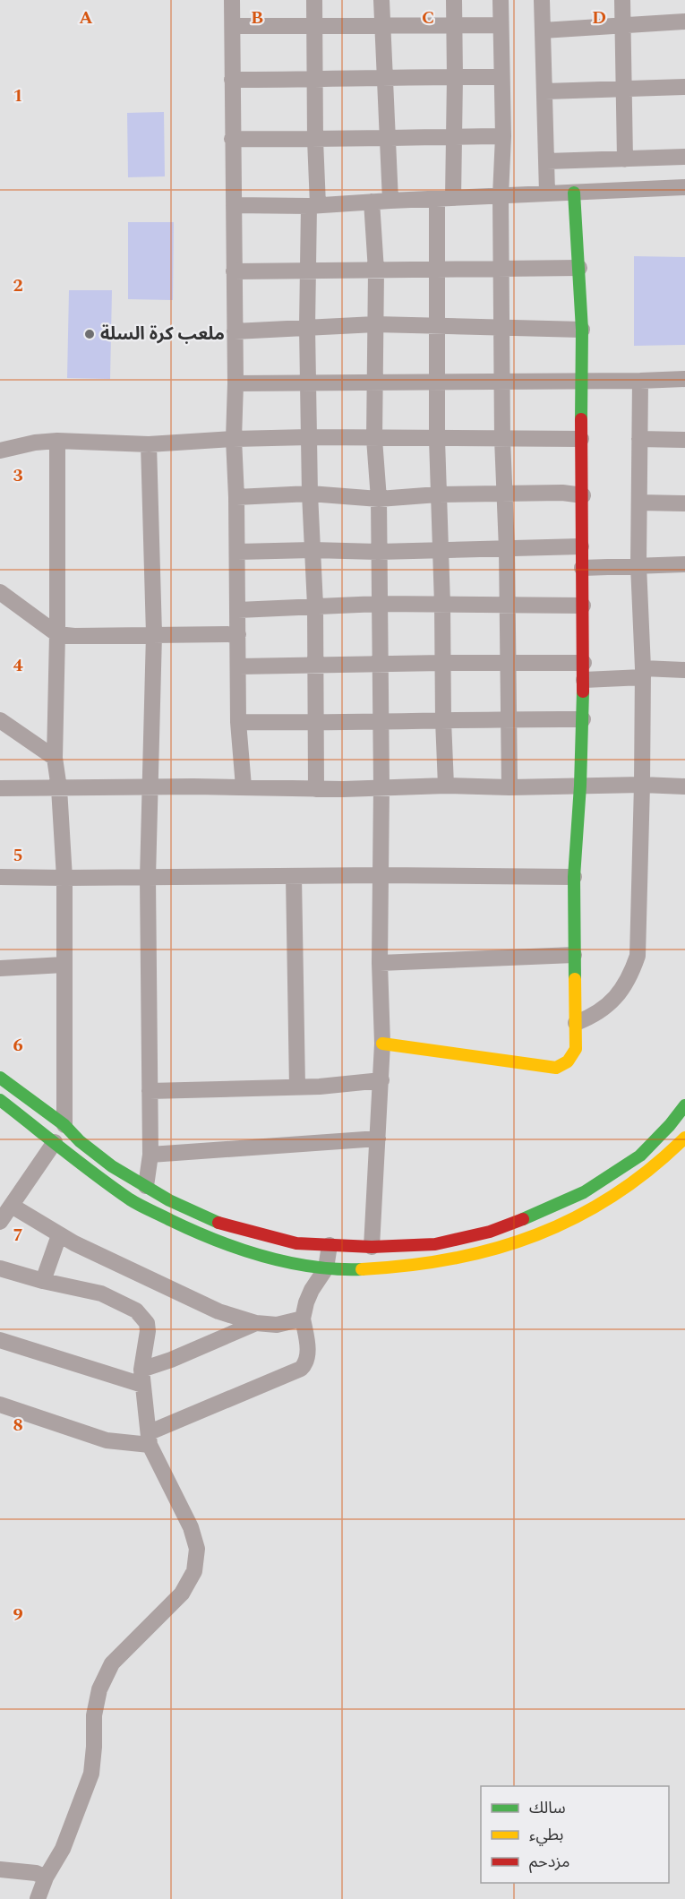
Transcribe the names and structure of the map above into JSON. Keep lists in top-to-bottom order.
{
  "places": ["ملعب كرة السلة"],
  "legend": ["سالك", "بطيء", "مزدحم"],
  "grid": {
    "columns": [
      "A",
      "B",
      "C",
      "D"
    ],
    "rows": [
      "1",
      "2",
      "3",
      "4",
      "5",
      "6",
      "7",
      "8",
      "9"
    ]
  }
}
